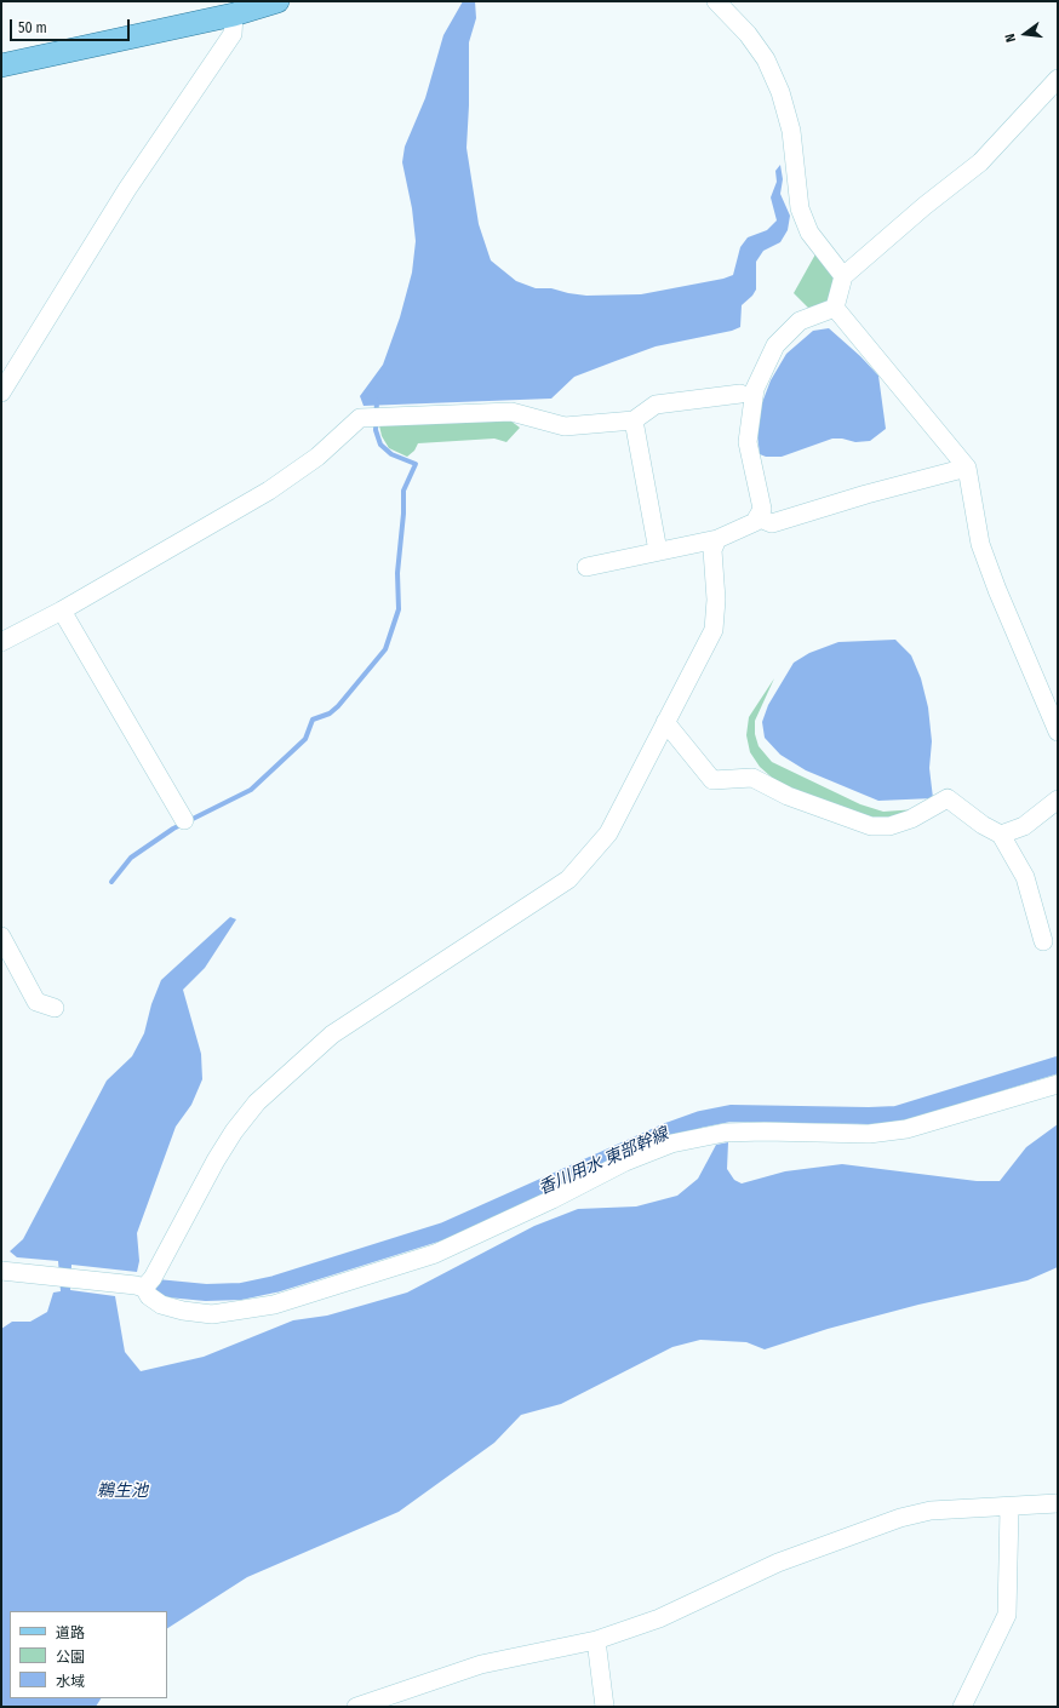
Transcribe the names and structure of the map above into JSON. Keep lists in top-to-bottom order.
{
  "water": ["香川用水 東部幹線", "鵜生池"],
  "legend": ["道路", "公園", "水域"],
  "scale_bar": "50 m",
  "north": "left"
}
